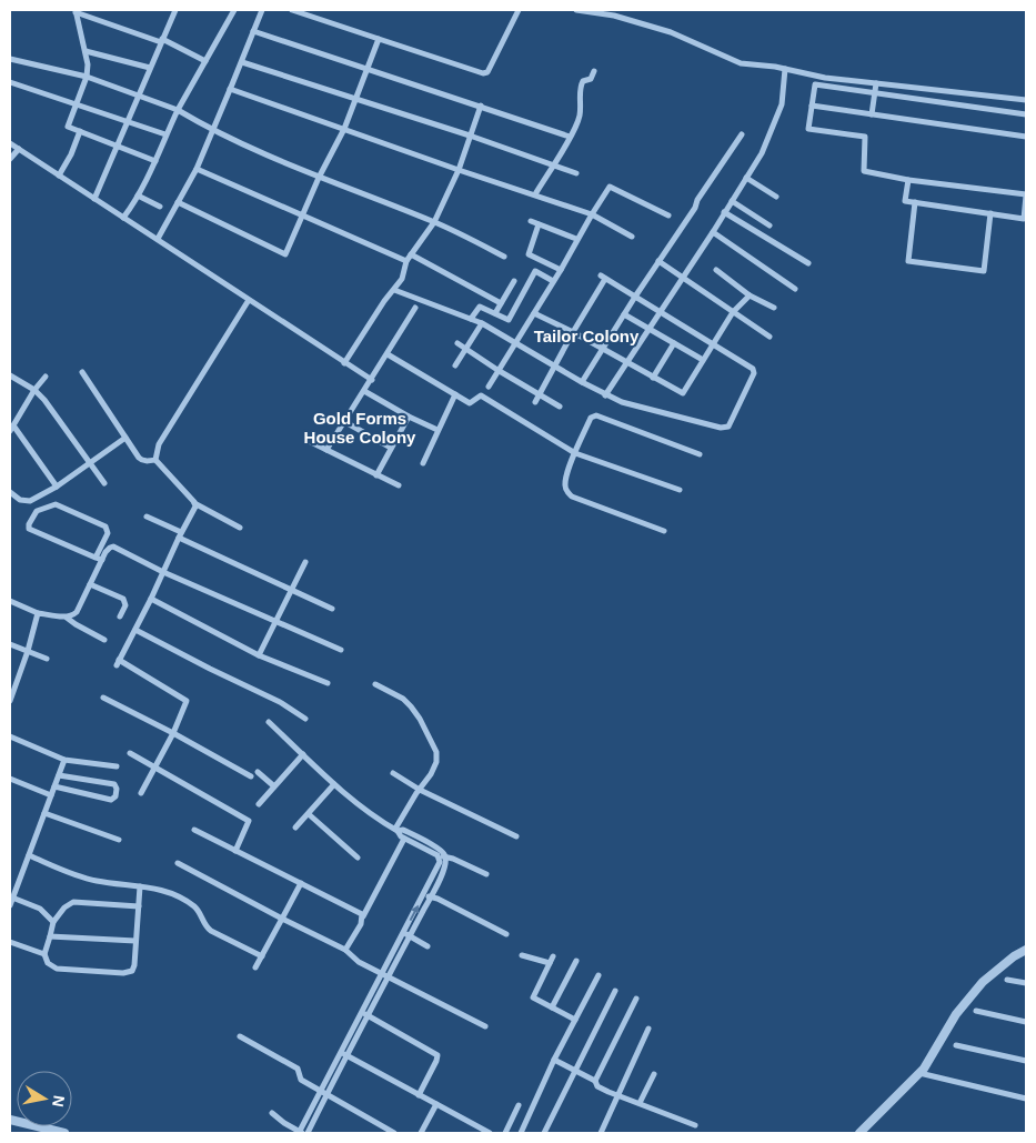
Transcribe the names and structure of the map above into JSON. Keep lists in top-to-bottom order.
{
  "districts": ["Tailor Colony", "Gold Forms House Colony"],
  "north": "right"
}
